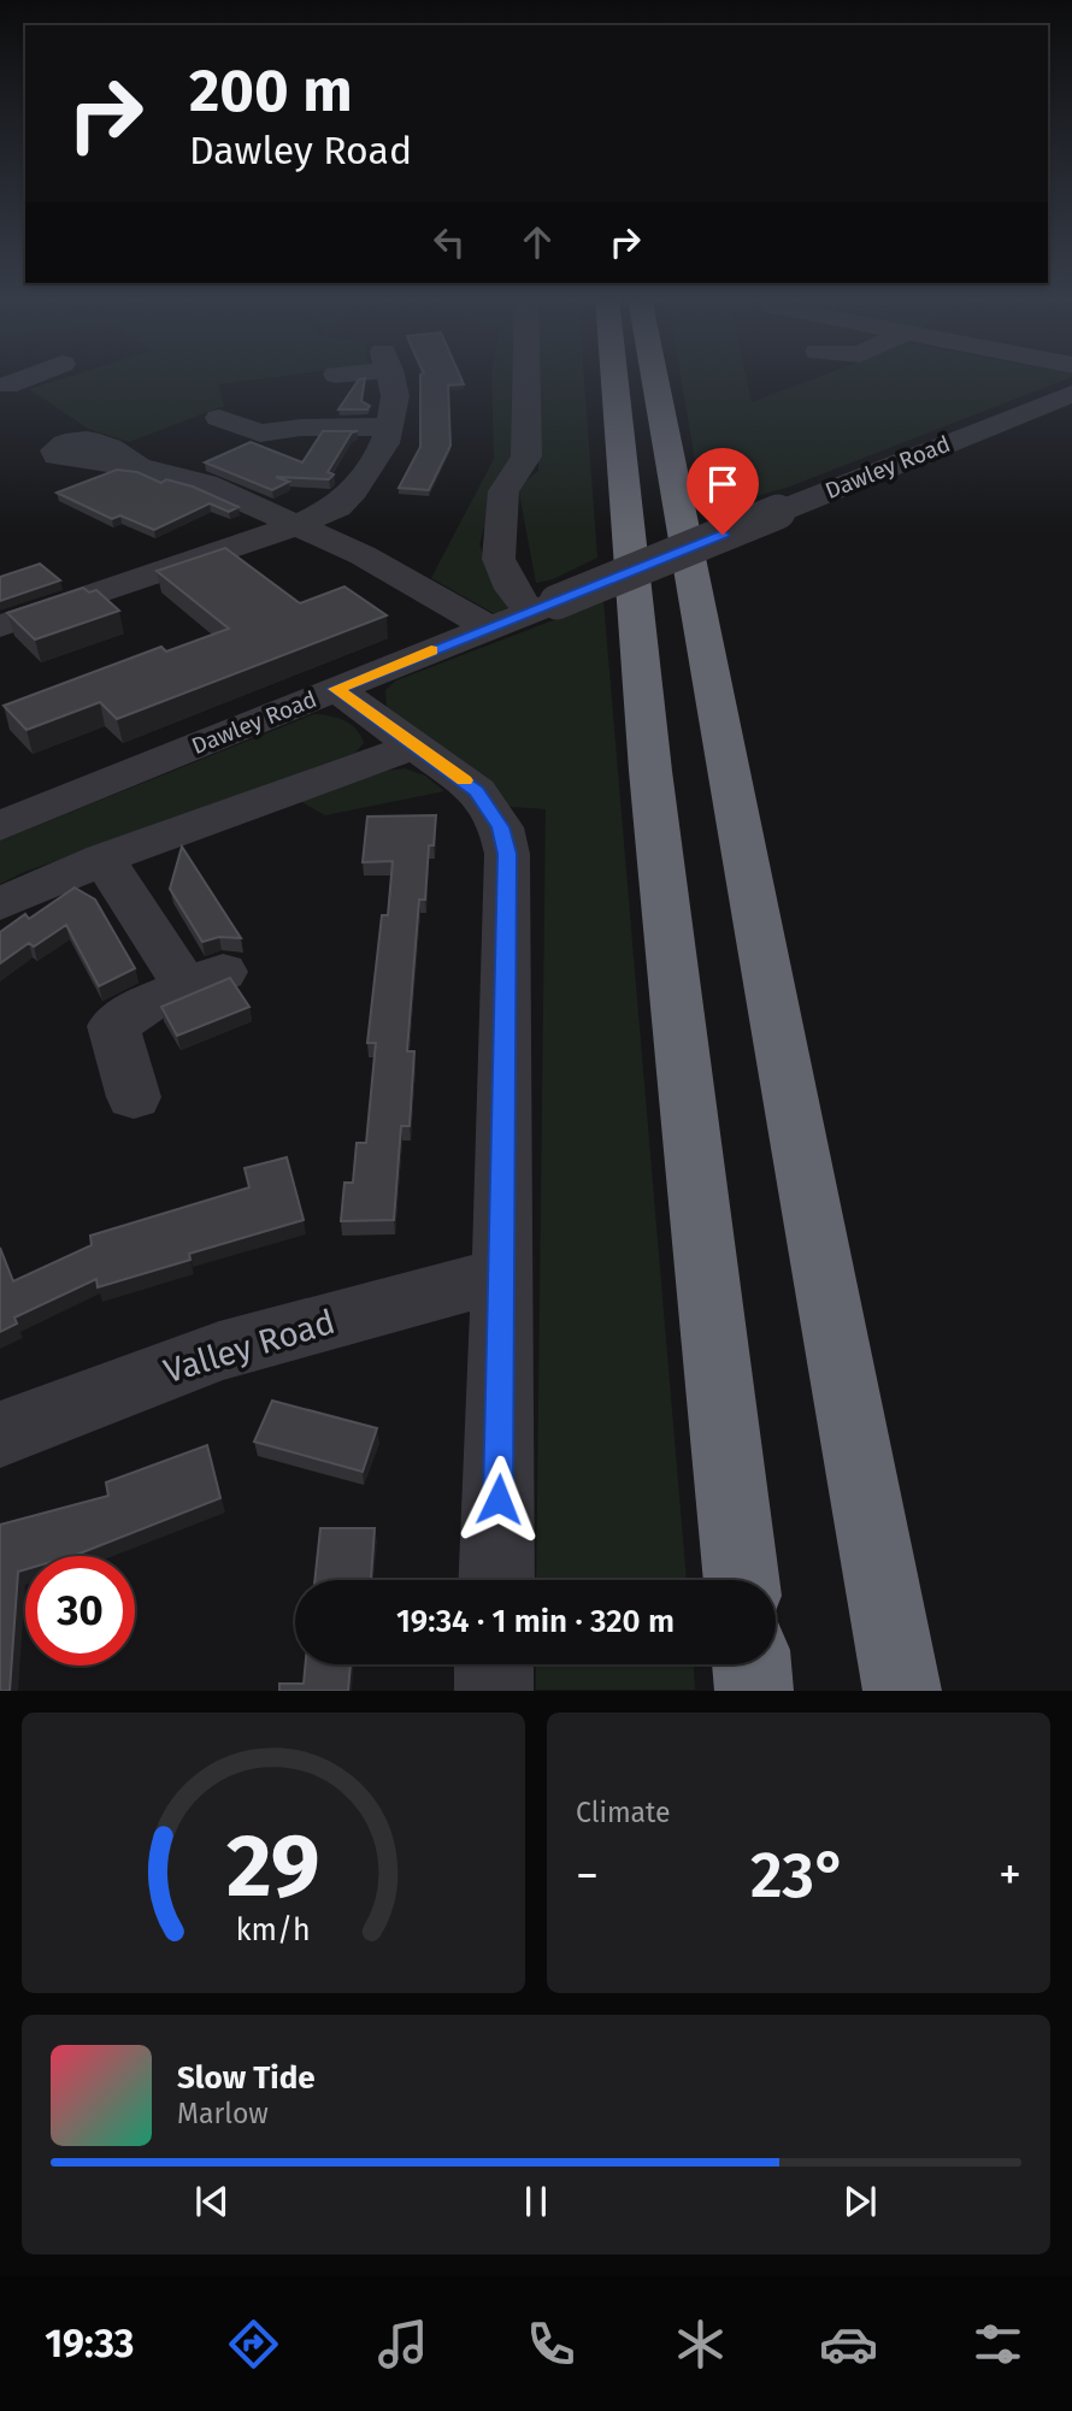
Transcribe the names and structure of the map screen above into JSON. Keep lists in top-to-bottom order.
{
  "streets": {
    "street": ["Dawley Road", "Valley Road"]
  },
  "page": {
    "turn": ["200 m", "Dawley Road"],
    "limit": "30",
    "trip": "19:34 · 1 min · 320 m",
    "tile": "Climate",
    "heat": ["−", "23°", "+"],
    "song": ["Slow Tide", "Marlow"],
    "tabs": "19:33",
    "gauge": ["29", "km/h"]
  }
}
